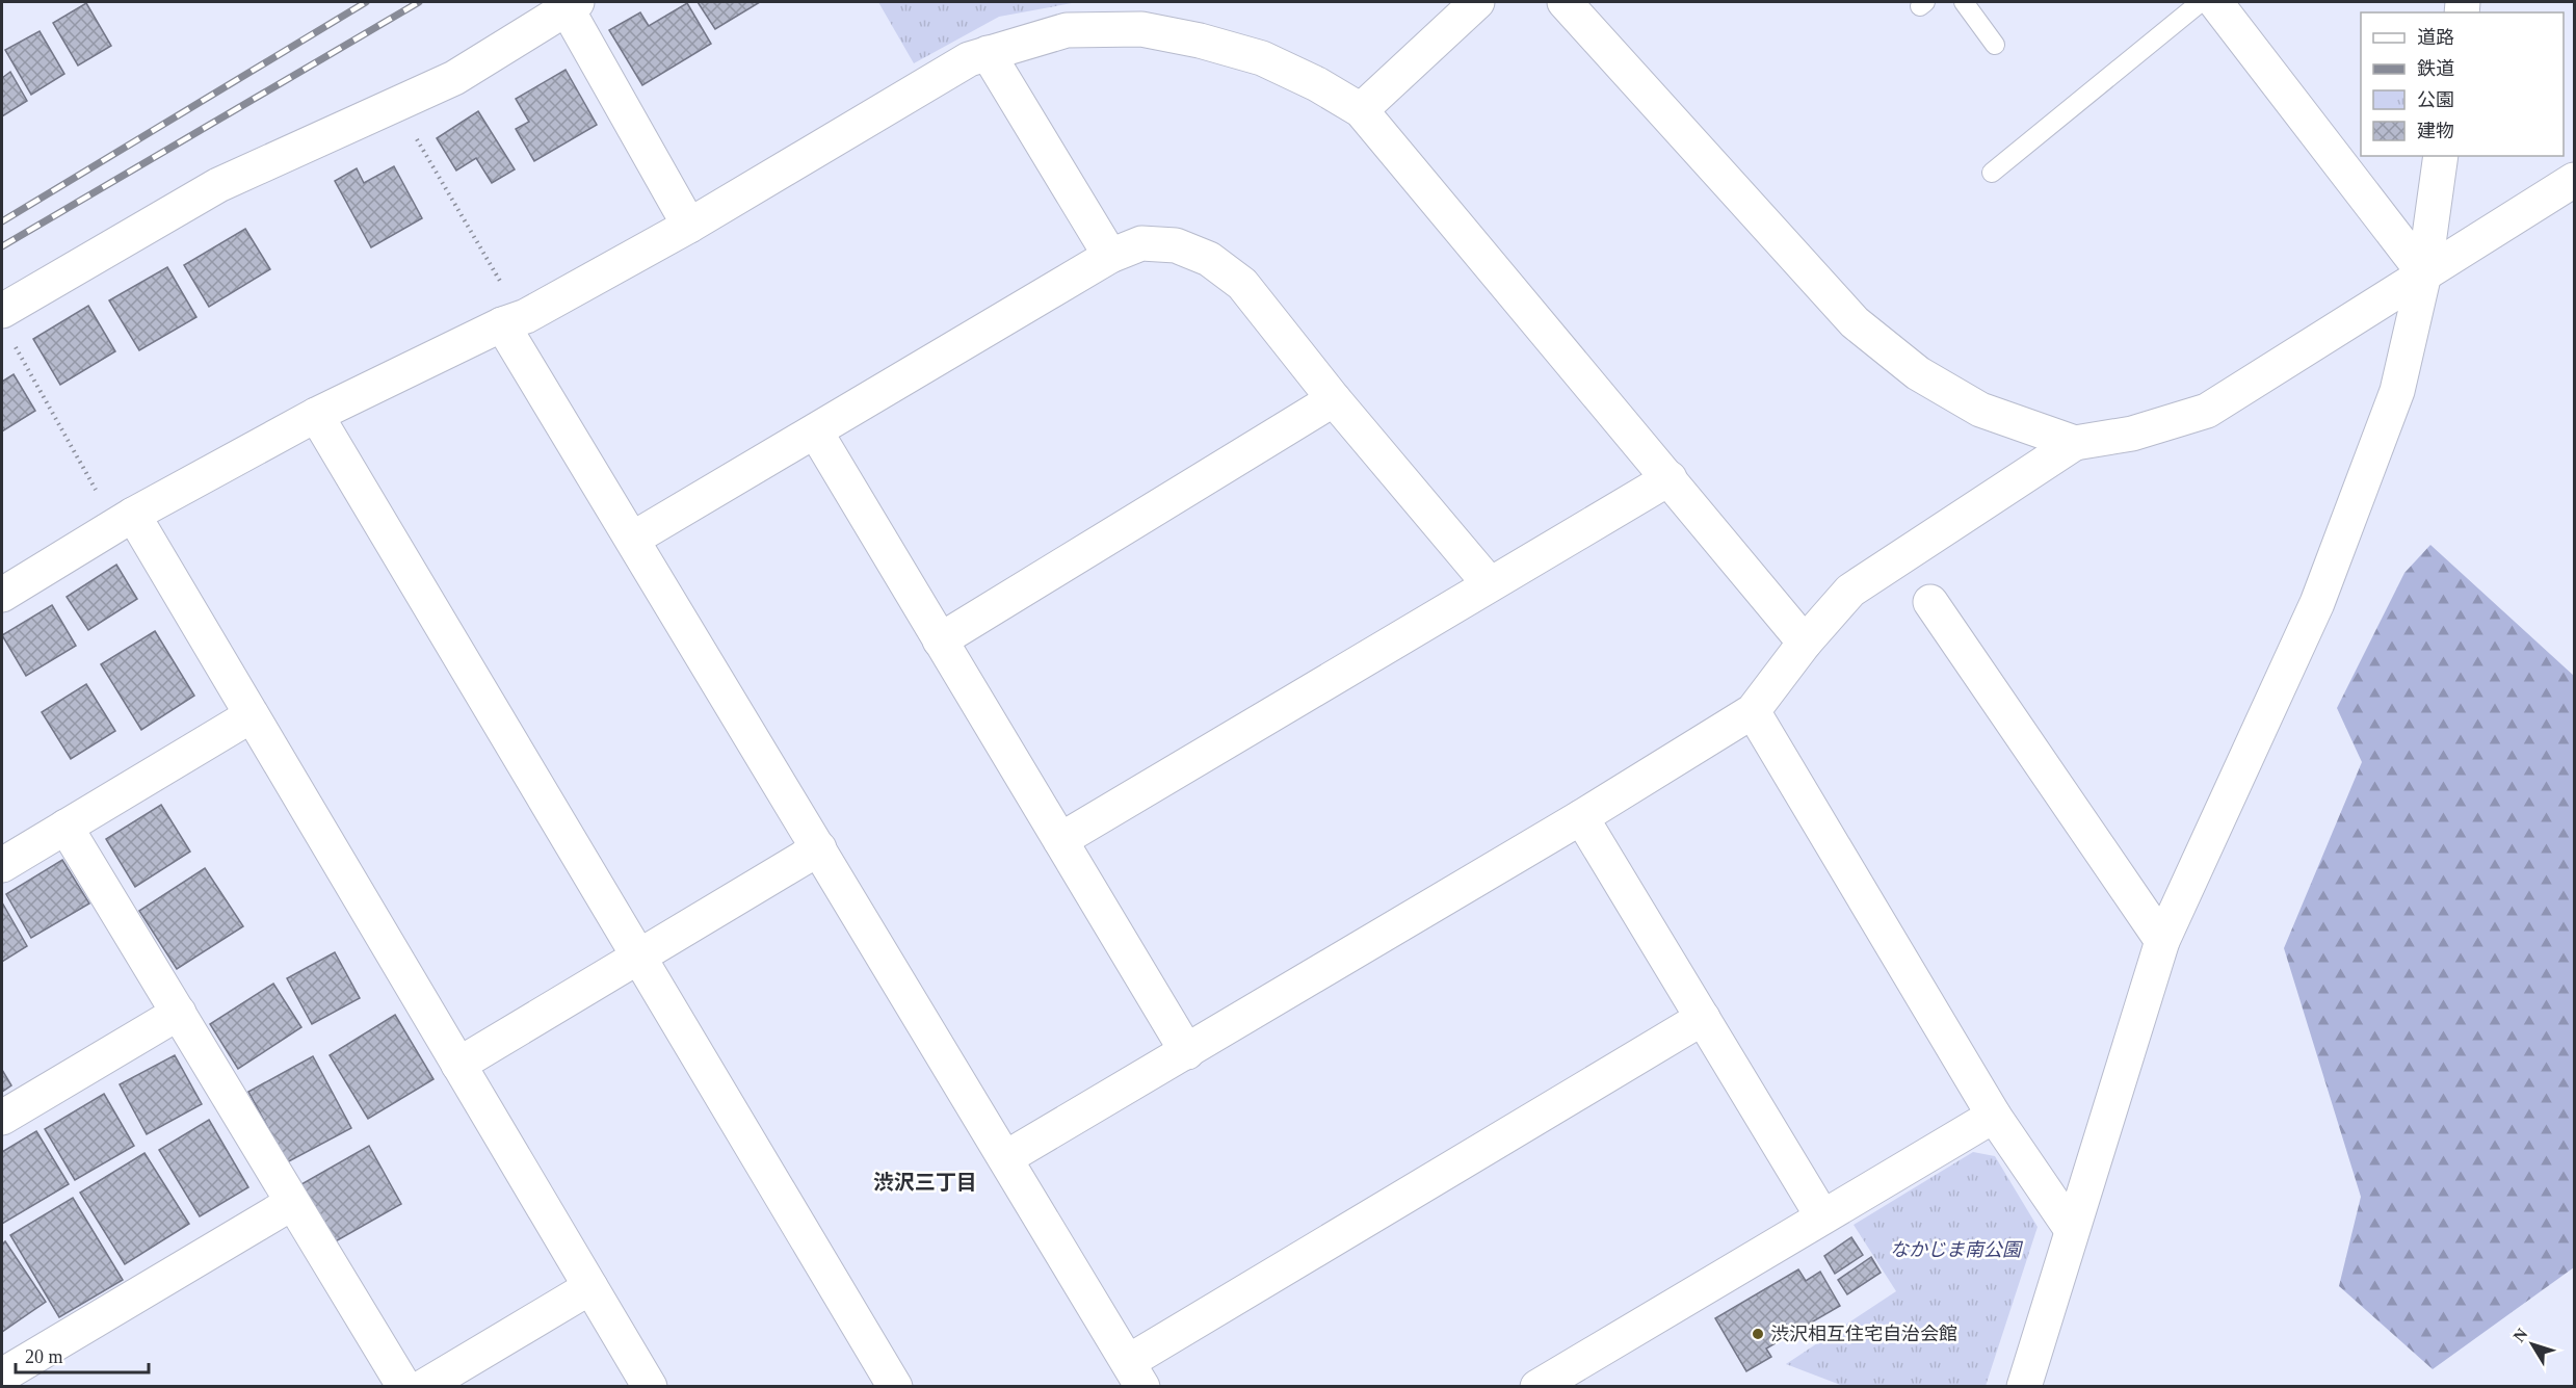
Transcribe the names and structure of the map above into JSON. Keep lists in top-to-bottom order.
{
  "districts": ["渋沢三丁目"],
  "parks": ["なかじま南公園"],
  "places": ["渋沢相互住宅自治会館"],
  "legend": [
    "道路",
    "鉄道",
    "公園",
    "建物"
  ],
  "scale_bar": "20 m",
  "north": "top left"
}
